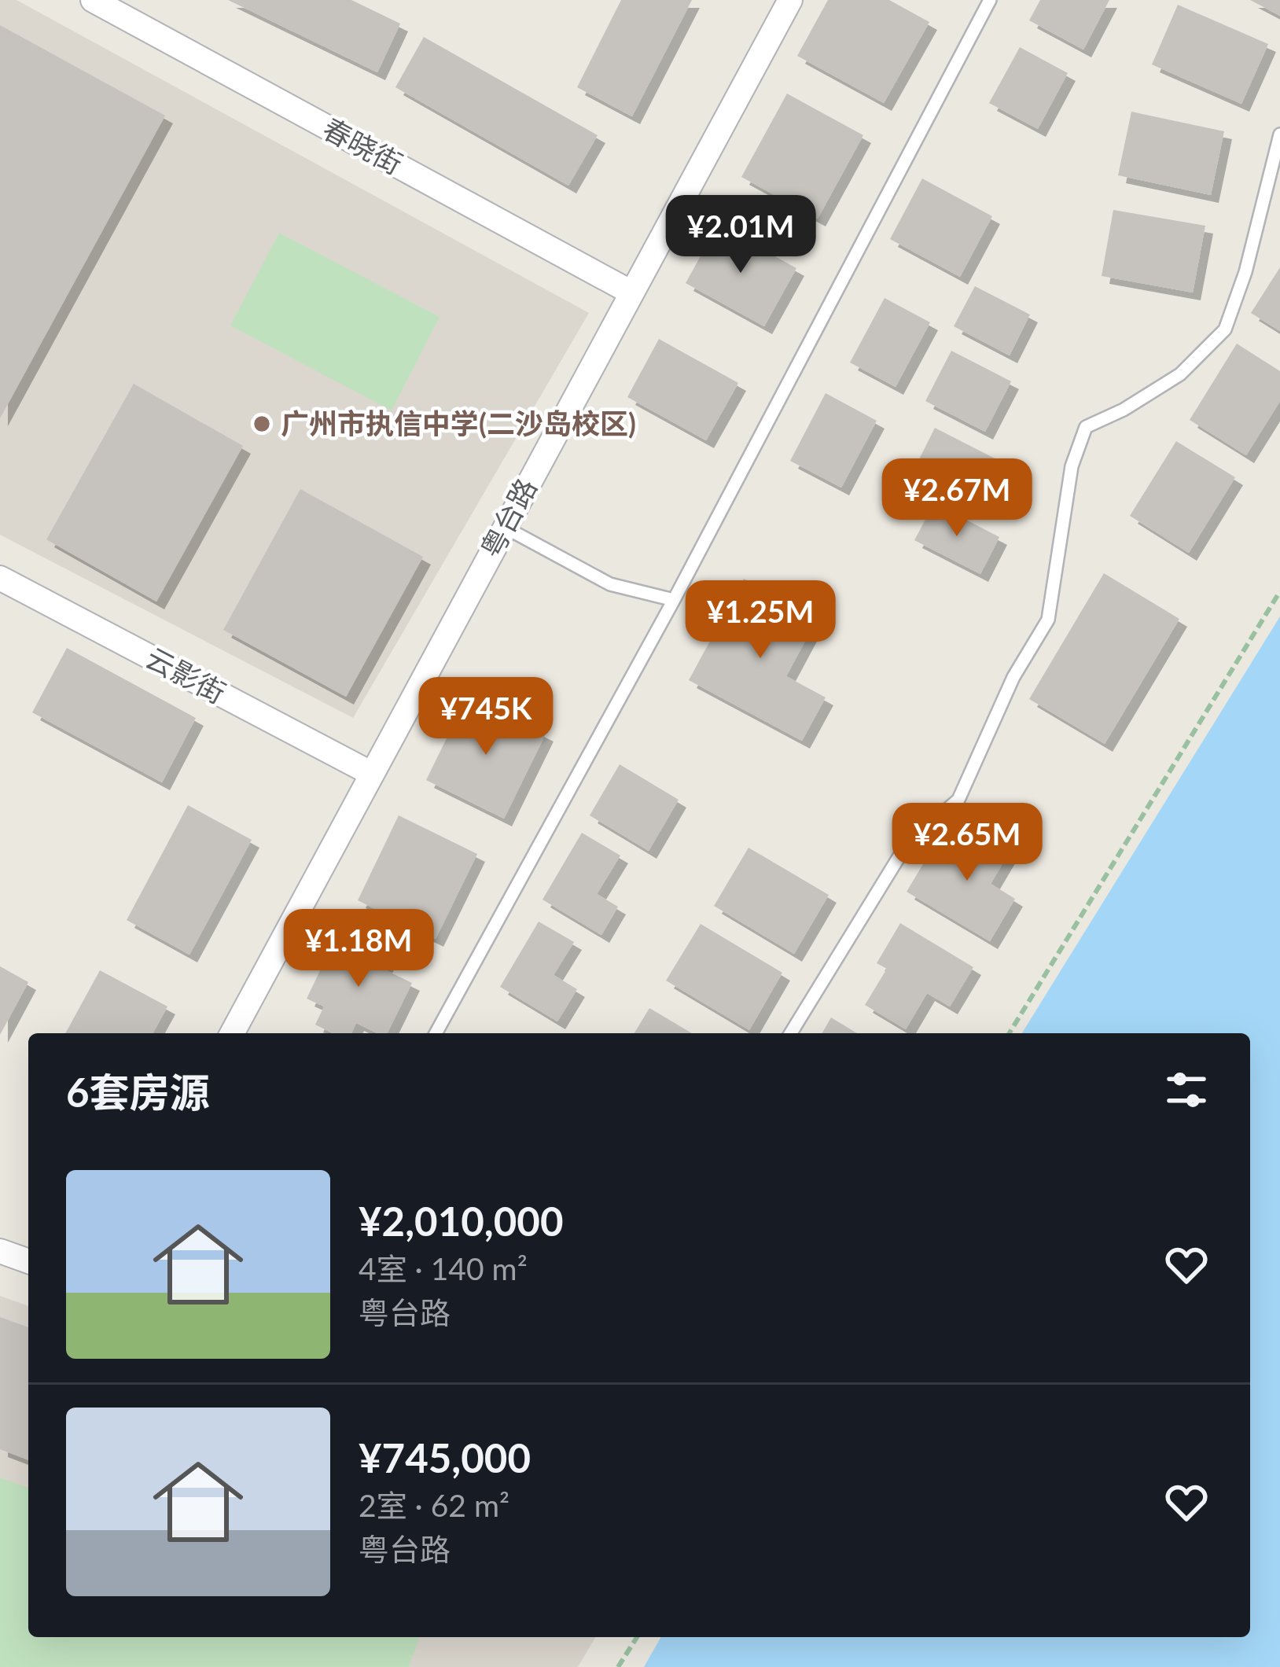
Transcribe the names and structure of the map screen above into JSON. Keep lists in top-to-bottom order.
{
  "streets": {
    "street": ["春晓街", "粤台路", "云影街"]
  },
  "crossings": [
    ["春晓街", "粤台路"],
    ["粤台路", "云影街"]
  ],
  "places": ["广州市执信中学(二沙岛校区)"],
  "page": {
    "price": [
      "¥2.01M",
      "¥2.67M",
      "¥1.25M",
      "¥745K",
      "¥2.65M",
      "¥1.18M"
    ],
    "heading": "6套房源",
    "list": [
      {
        "name": "¥2,010,000",
        "note": "4室 · 140 m² · 粤台路"
      },
      {
        "name": "¥745,000",
        "note": "2室 · 62 m² · 粤台路"
      }
    ]
  }
}
